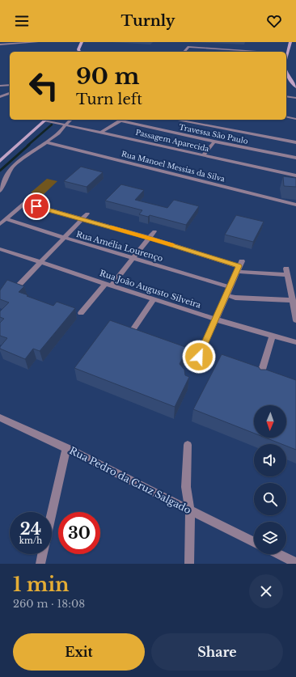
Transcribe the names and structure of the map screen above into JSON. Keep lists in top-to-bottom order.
{
  "streets": {
    "street": [
      "Travessa São Paulo",
      "Passagem Aparecida",
      "Rua Manoel Messias da Silva",
      "Rua Amélia Lourenço",
      "Rua João Augusto Silveira",
      "Rua Pedro da Cruz Salgado"
    ]
  },
  "north": "bottom",
  "page": {
    "header": "Turnly",
    "turn": ["90 m", "Turn left"],
    "speed": "24 km/h",
    "limit": "30",
    "heading": ["1 min", "260 m · 18:08"],
    "buttons": ["Exit", "Share"]
  }
}
